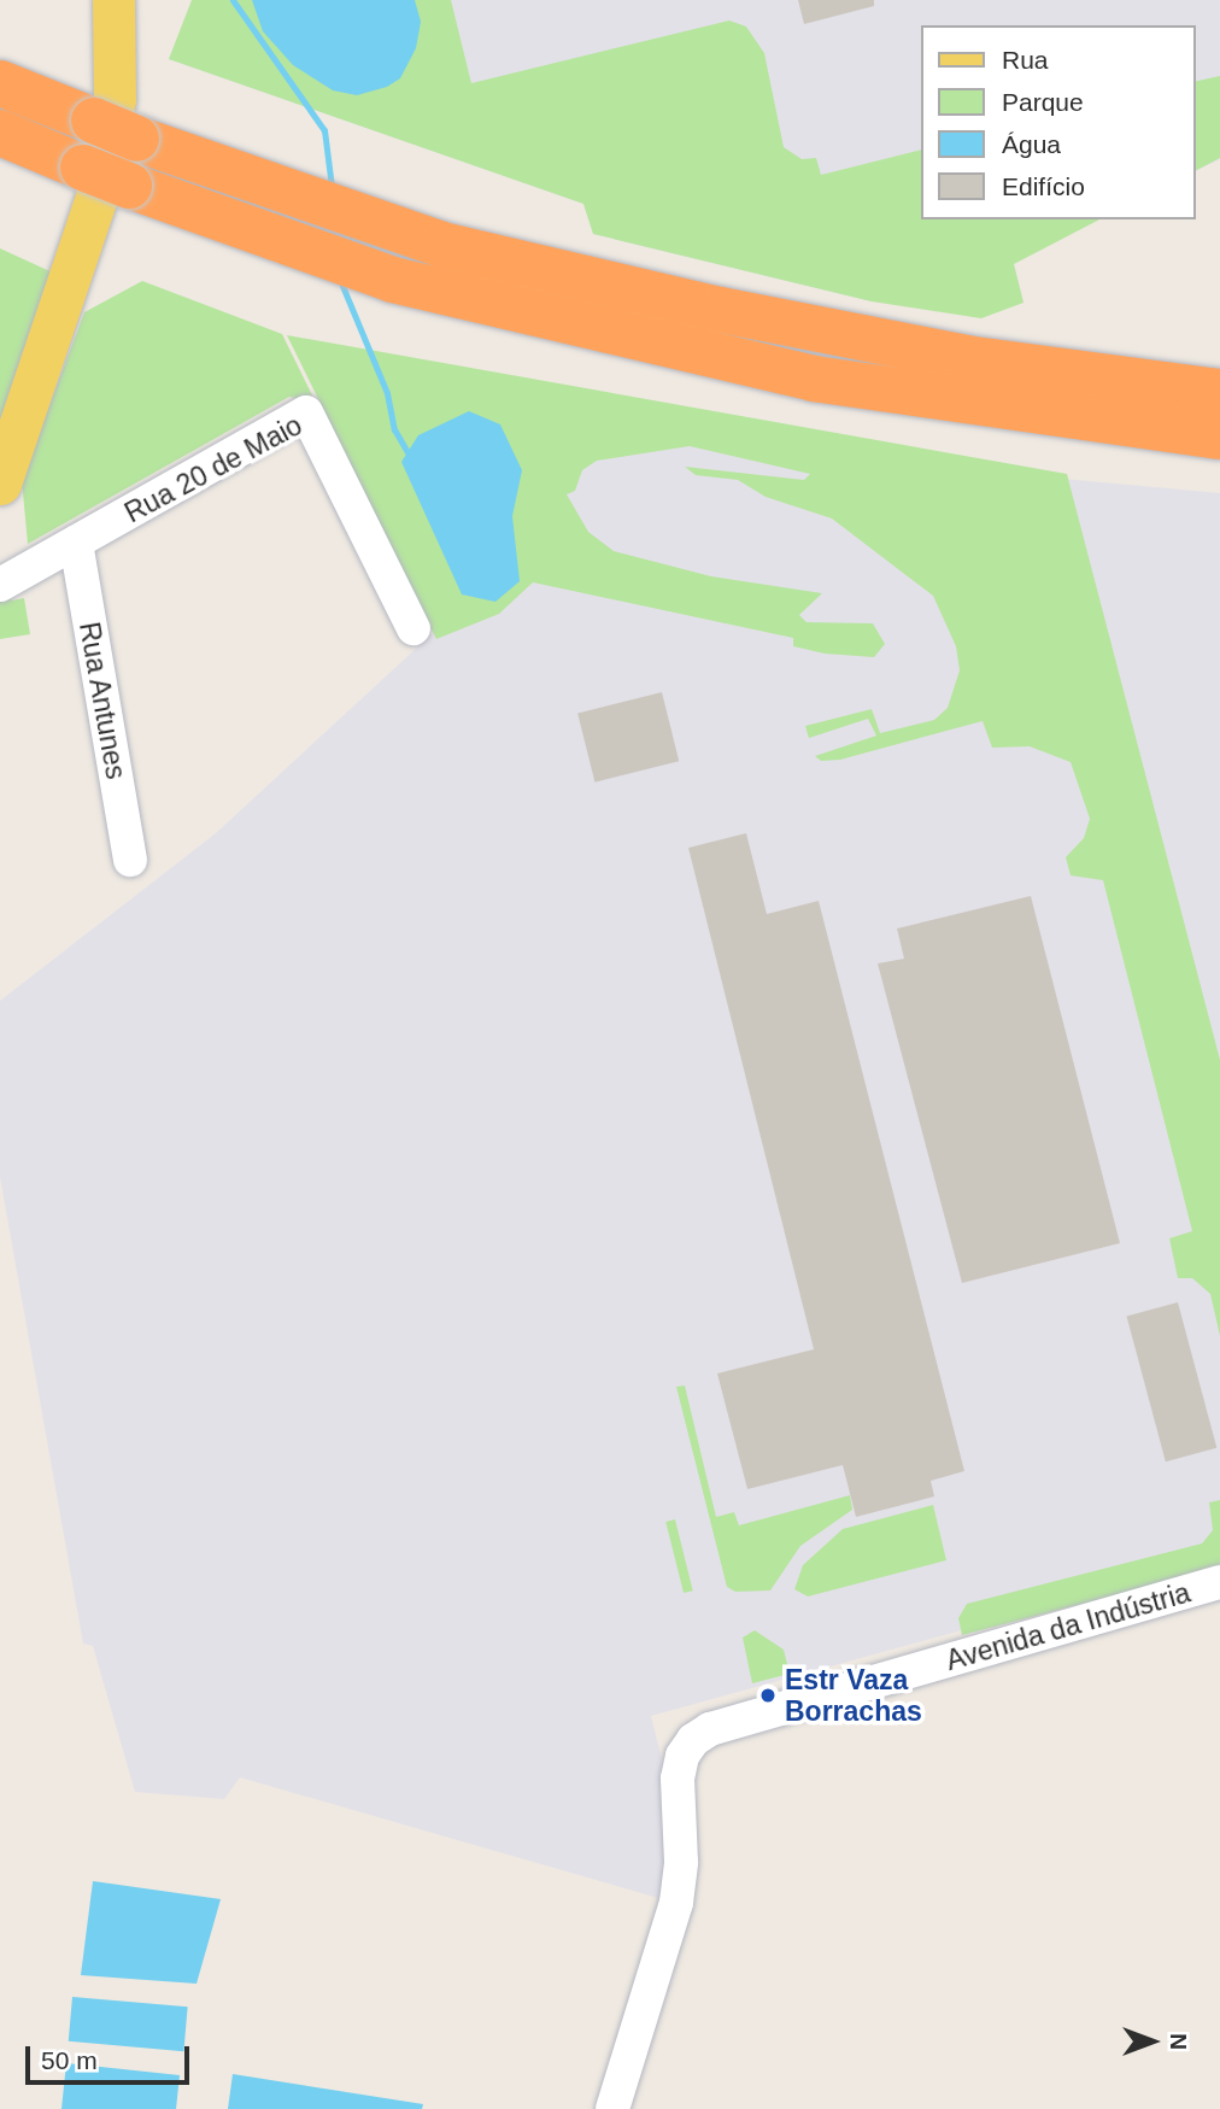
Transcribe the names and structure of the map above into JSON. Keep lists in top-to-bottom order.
{
  "streets": {
    "street": ["Rua 20 de Maio", "Rua Antunes", "Avenida da Indústria"]
  },
  "crossings": [
    ["Rua 20 de Maio", "Rua Antunes"]
  ],
  "places": ["Estr Vaza Borrachas"],
  "legend": [
    "Rua",
    "Parque",
    "Água",
    "Edifício"
  ],
  "scale_bar": "50 m",
  "north": "right"
}
